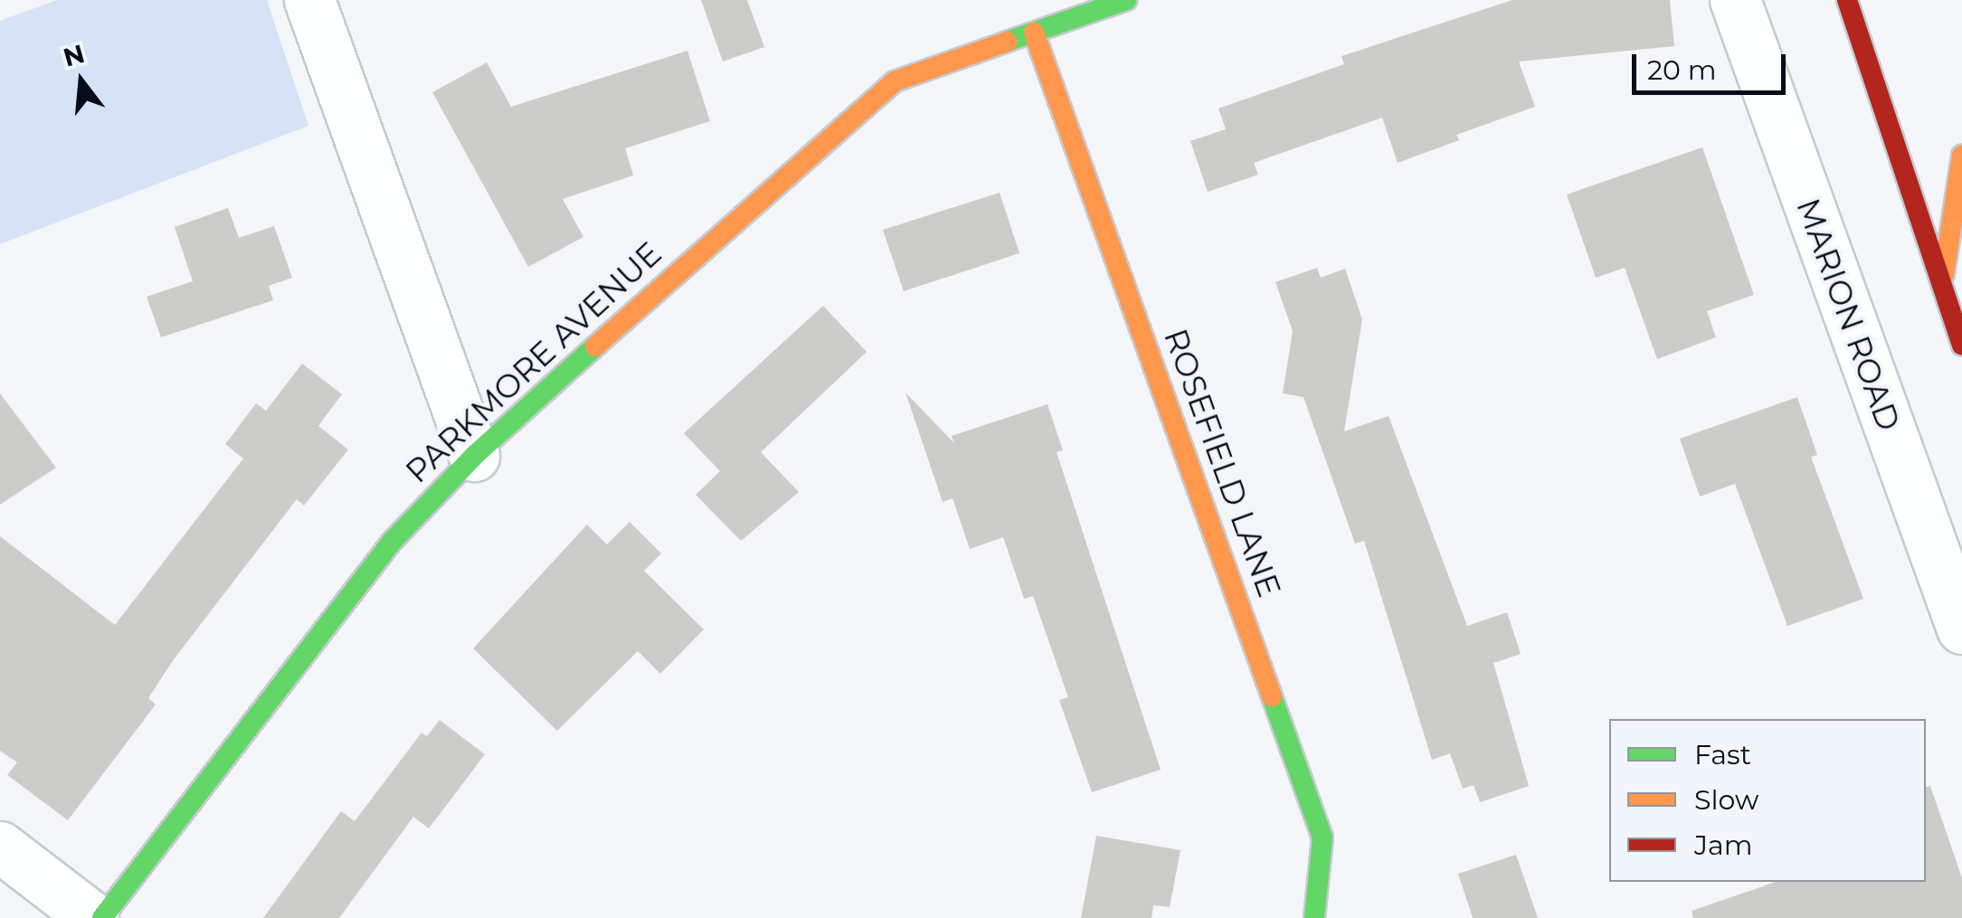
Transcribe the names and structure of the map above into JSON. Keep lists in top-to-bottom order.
{
  "streets": {
    "street": ["MARION ROAD", "PARKMORE AVENUE", "ROSEFIELD LANE"]
  },
  "crossings": [
    ["PARKMORE AVENUE", "ROSEFIELD LANE"]
  ],
  "legend": ["Fast", "Slow", "Jam"],
  "scale_bar": "20 m",
  "north": "top"
}
